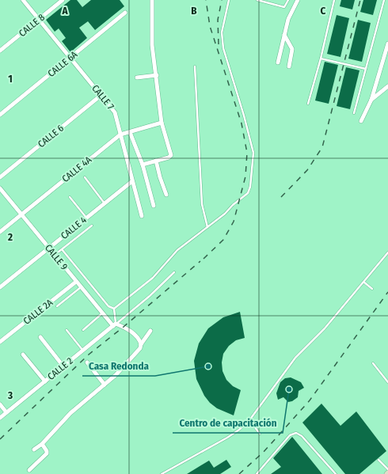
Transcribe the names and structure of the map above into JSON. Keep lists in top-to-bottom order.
{
  "streets": {
    "street": [
      "CALLE 8",
      "CALLE 6A",
      "CALLE 7",
      "CALLE 6",
      "CALLE 4A",
      "CALLE 4",
      "CALLE 9",
      "CALLE 2A",
      "CALLE 2"
    ]
  },
  "crossings": [
    ["CALLE 8", "CALLE 7"],
    ["CALLE 6A", "CALLE 7"],
    ["CALLE 7", "CALLE 6"],
    ["CALLE 7", "CALLE 4A"],
    ["CALLE 7", "CALLE 4"],
    ["CALLE 4A", "CALLE 9"],
    ["CALLE 4", "CALLE 9"],
    ["CALLE 9", "CALLE 2A"],
    ["CALLE 9", "CALLE 2"]
  ],
  "places": ["Casa Redonda", "Centro de capacitación"],
  "grid": {
    "columns": ["A", "B", "C"],
    "rows": ["1", "2", "3"]
  }
}
